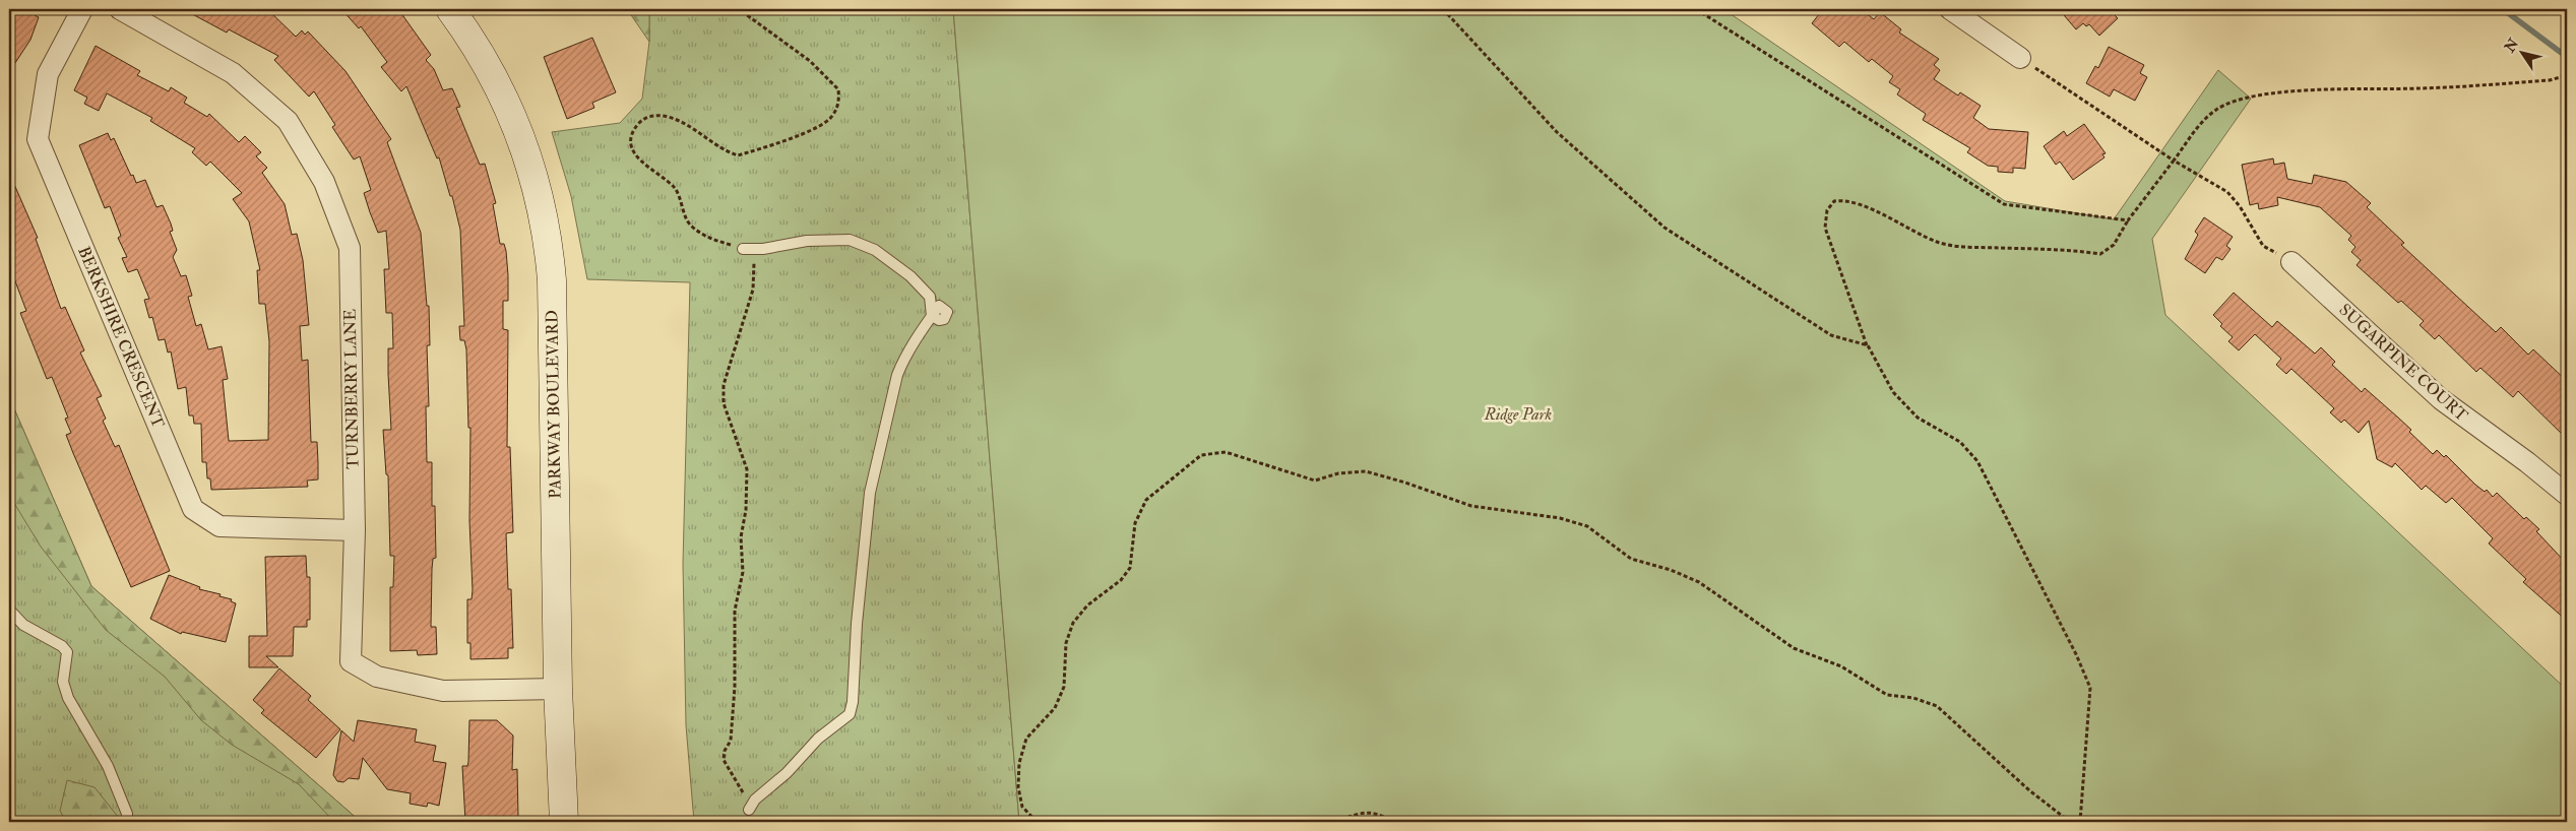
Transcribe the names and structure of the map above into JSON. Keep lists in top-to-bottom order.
{
  "streets": {
    "street": [
      "BERKSHIRE CRESCENT",
      "SUGARPINE COURT",
      "TURNBERRY LANE",
      "PARKWAY BOULEVARD"
    ]
  },
  "crossings": [
    ["BERKSHIRE CRESCENT", "TURNBERRY LANE"],
    ["TURNBERRY LANE", "PARKWAY BOULEVARD"]
  ],
  "parks": ["Ridge Park"],
  "north": "top left"
}
